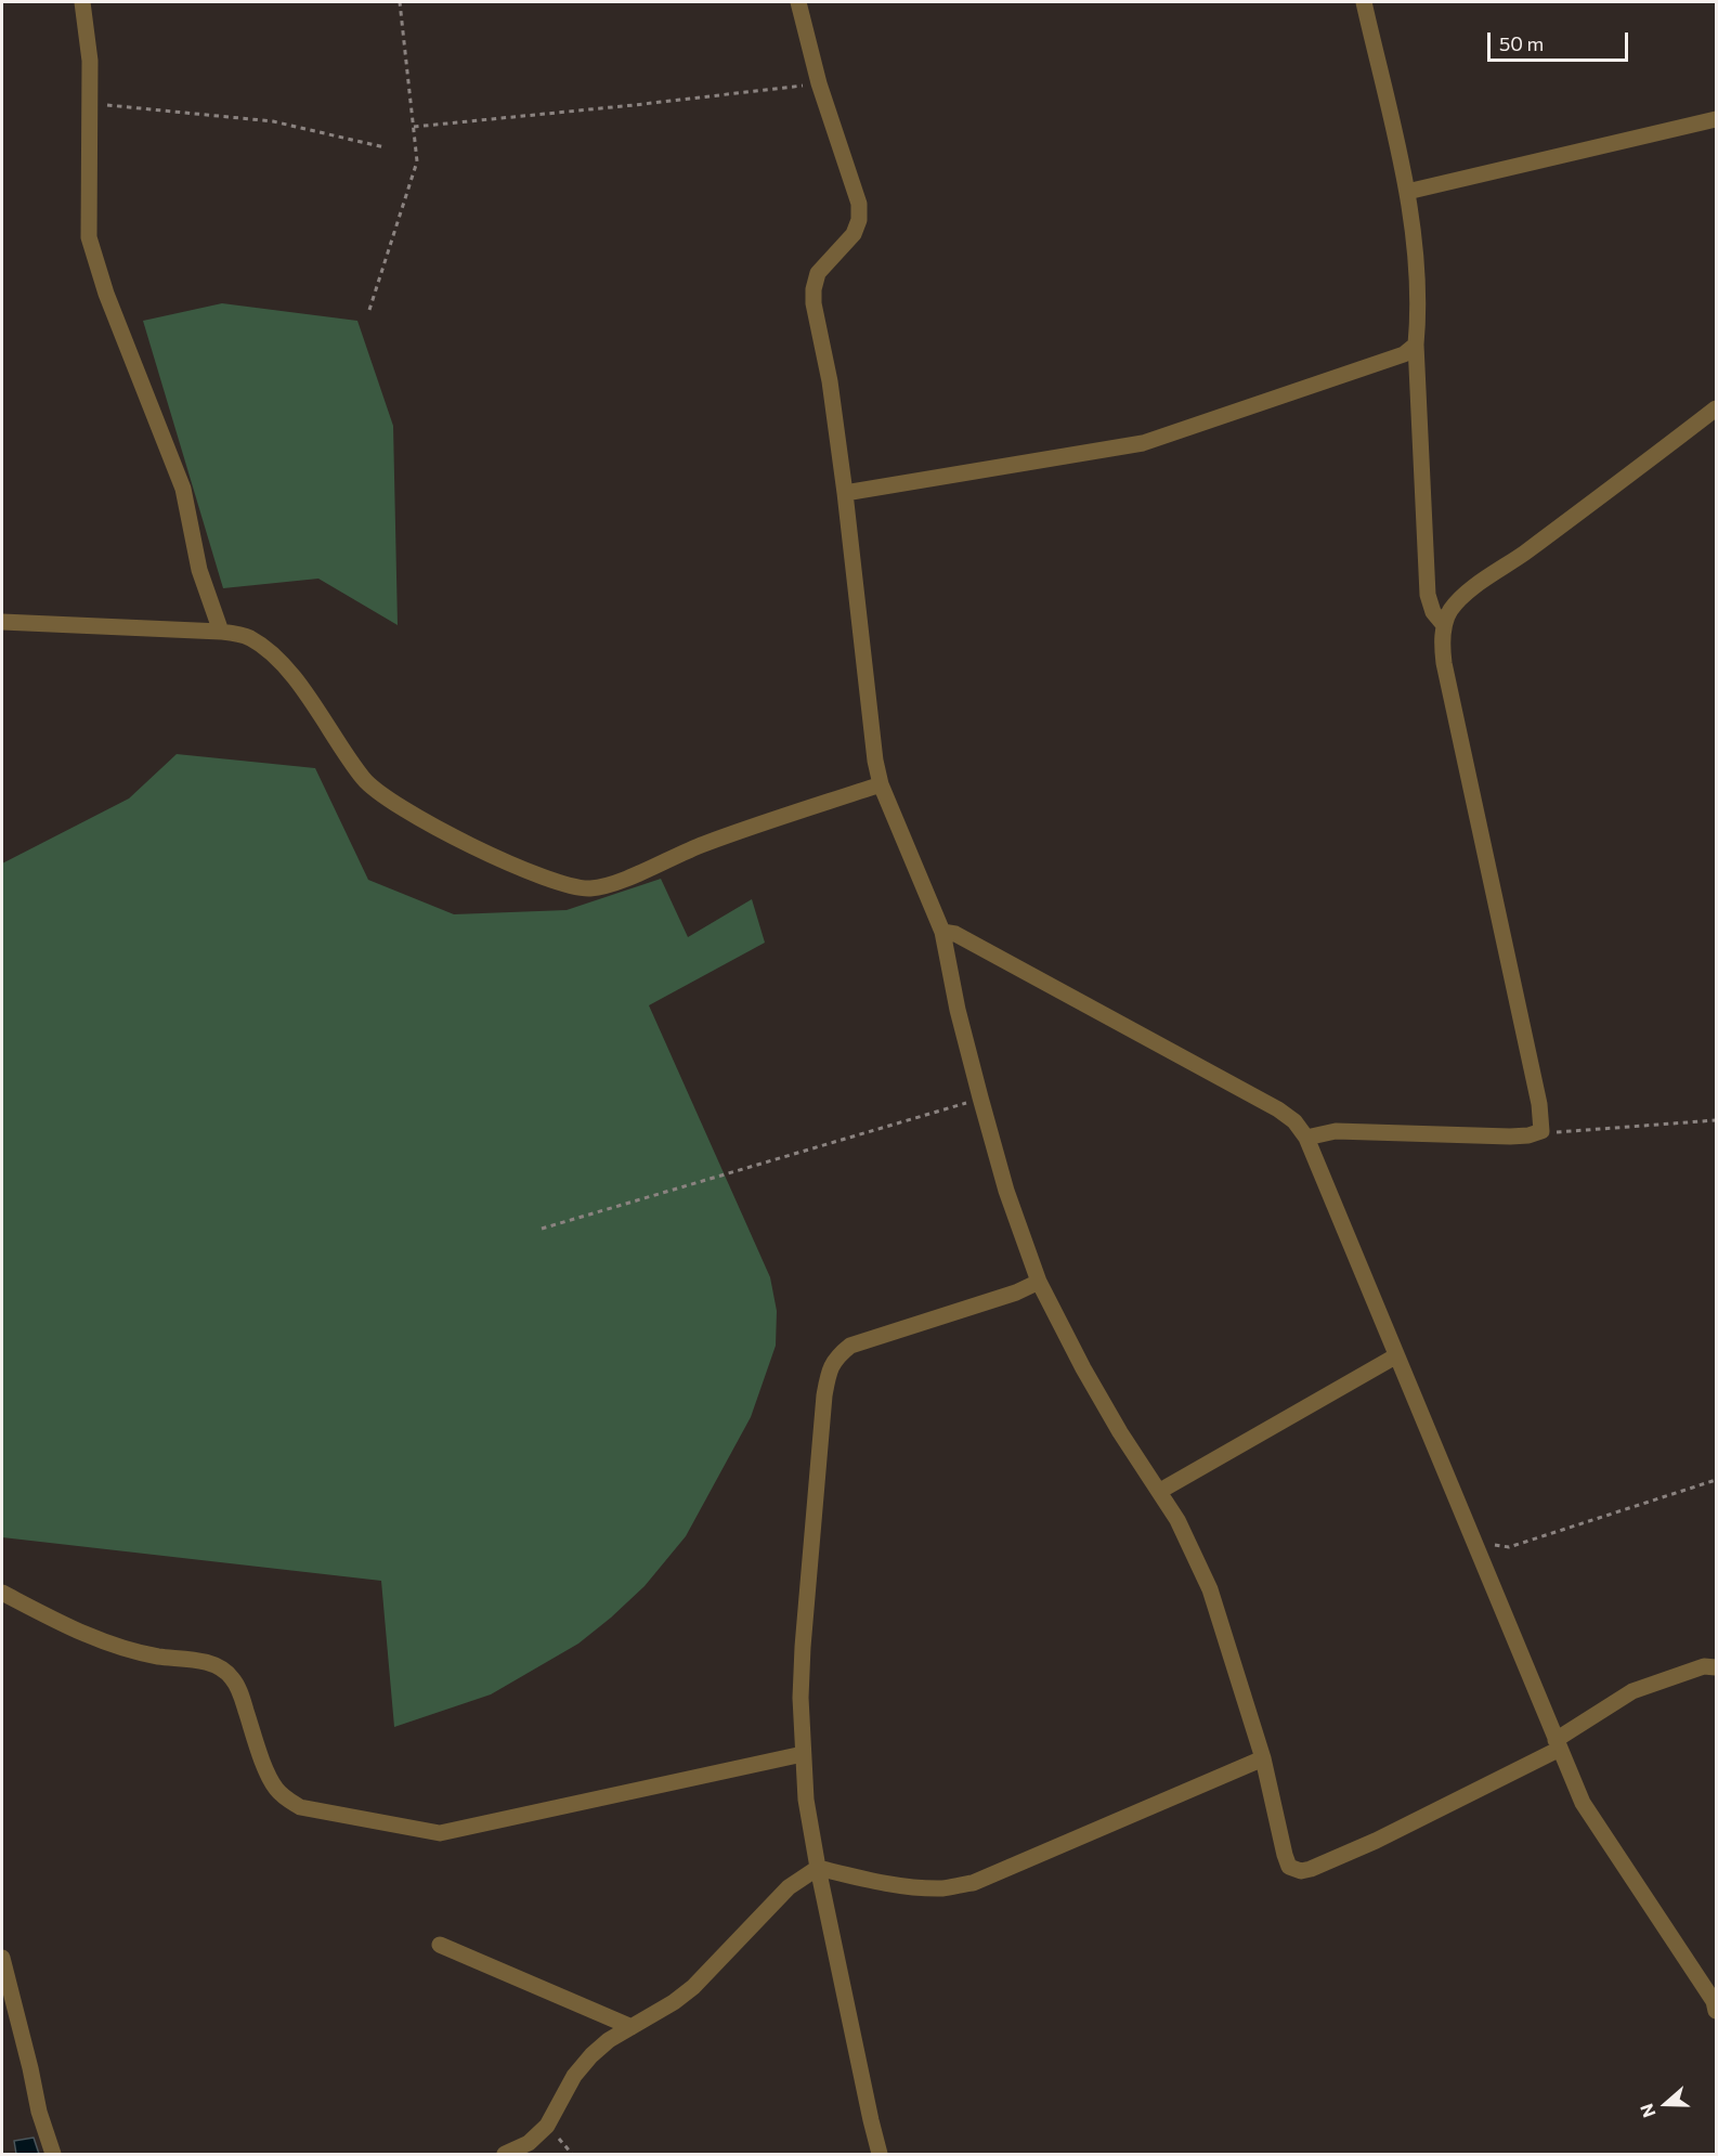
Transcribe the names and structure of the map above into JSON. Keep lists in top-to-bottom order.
{
  "scale_bar": "50 m",
  "north": "left"
}
